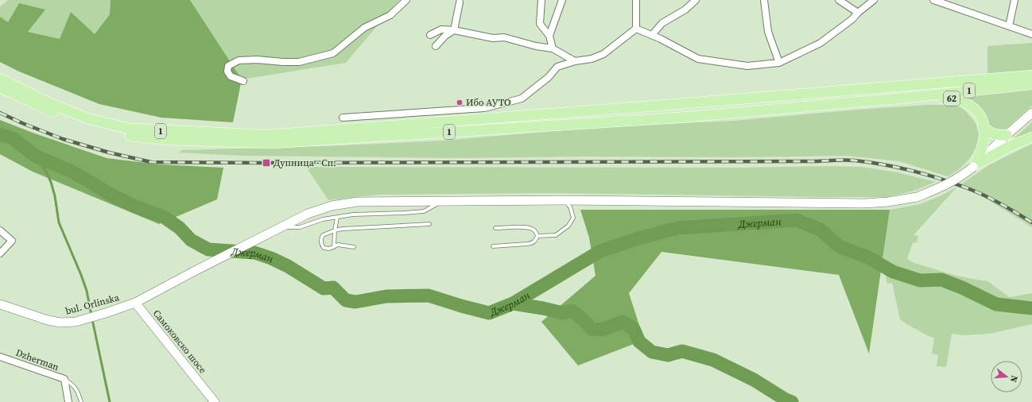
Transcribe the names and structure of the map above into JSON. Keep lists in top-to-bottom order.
{
  "streets": {
    "main road": [
      "1",
      "62",
      "bul. Orlinska",
      "Самоковско шосе"
    ],
    "street": ["Dzherman"]
  },
  "crossings": [
    ["1", "62"],
    ["62", "bul. Orlinska"],
    ["bul. Orlinska", "Самоковско шосе"]
  ],
  "water": ["Джерман"],
  "places": {
    "other": ["Ибо АУТО"],
    "transit": ["Дупница - Сп."]
  },
  "north": "right"
}
